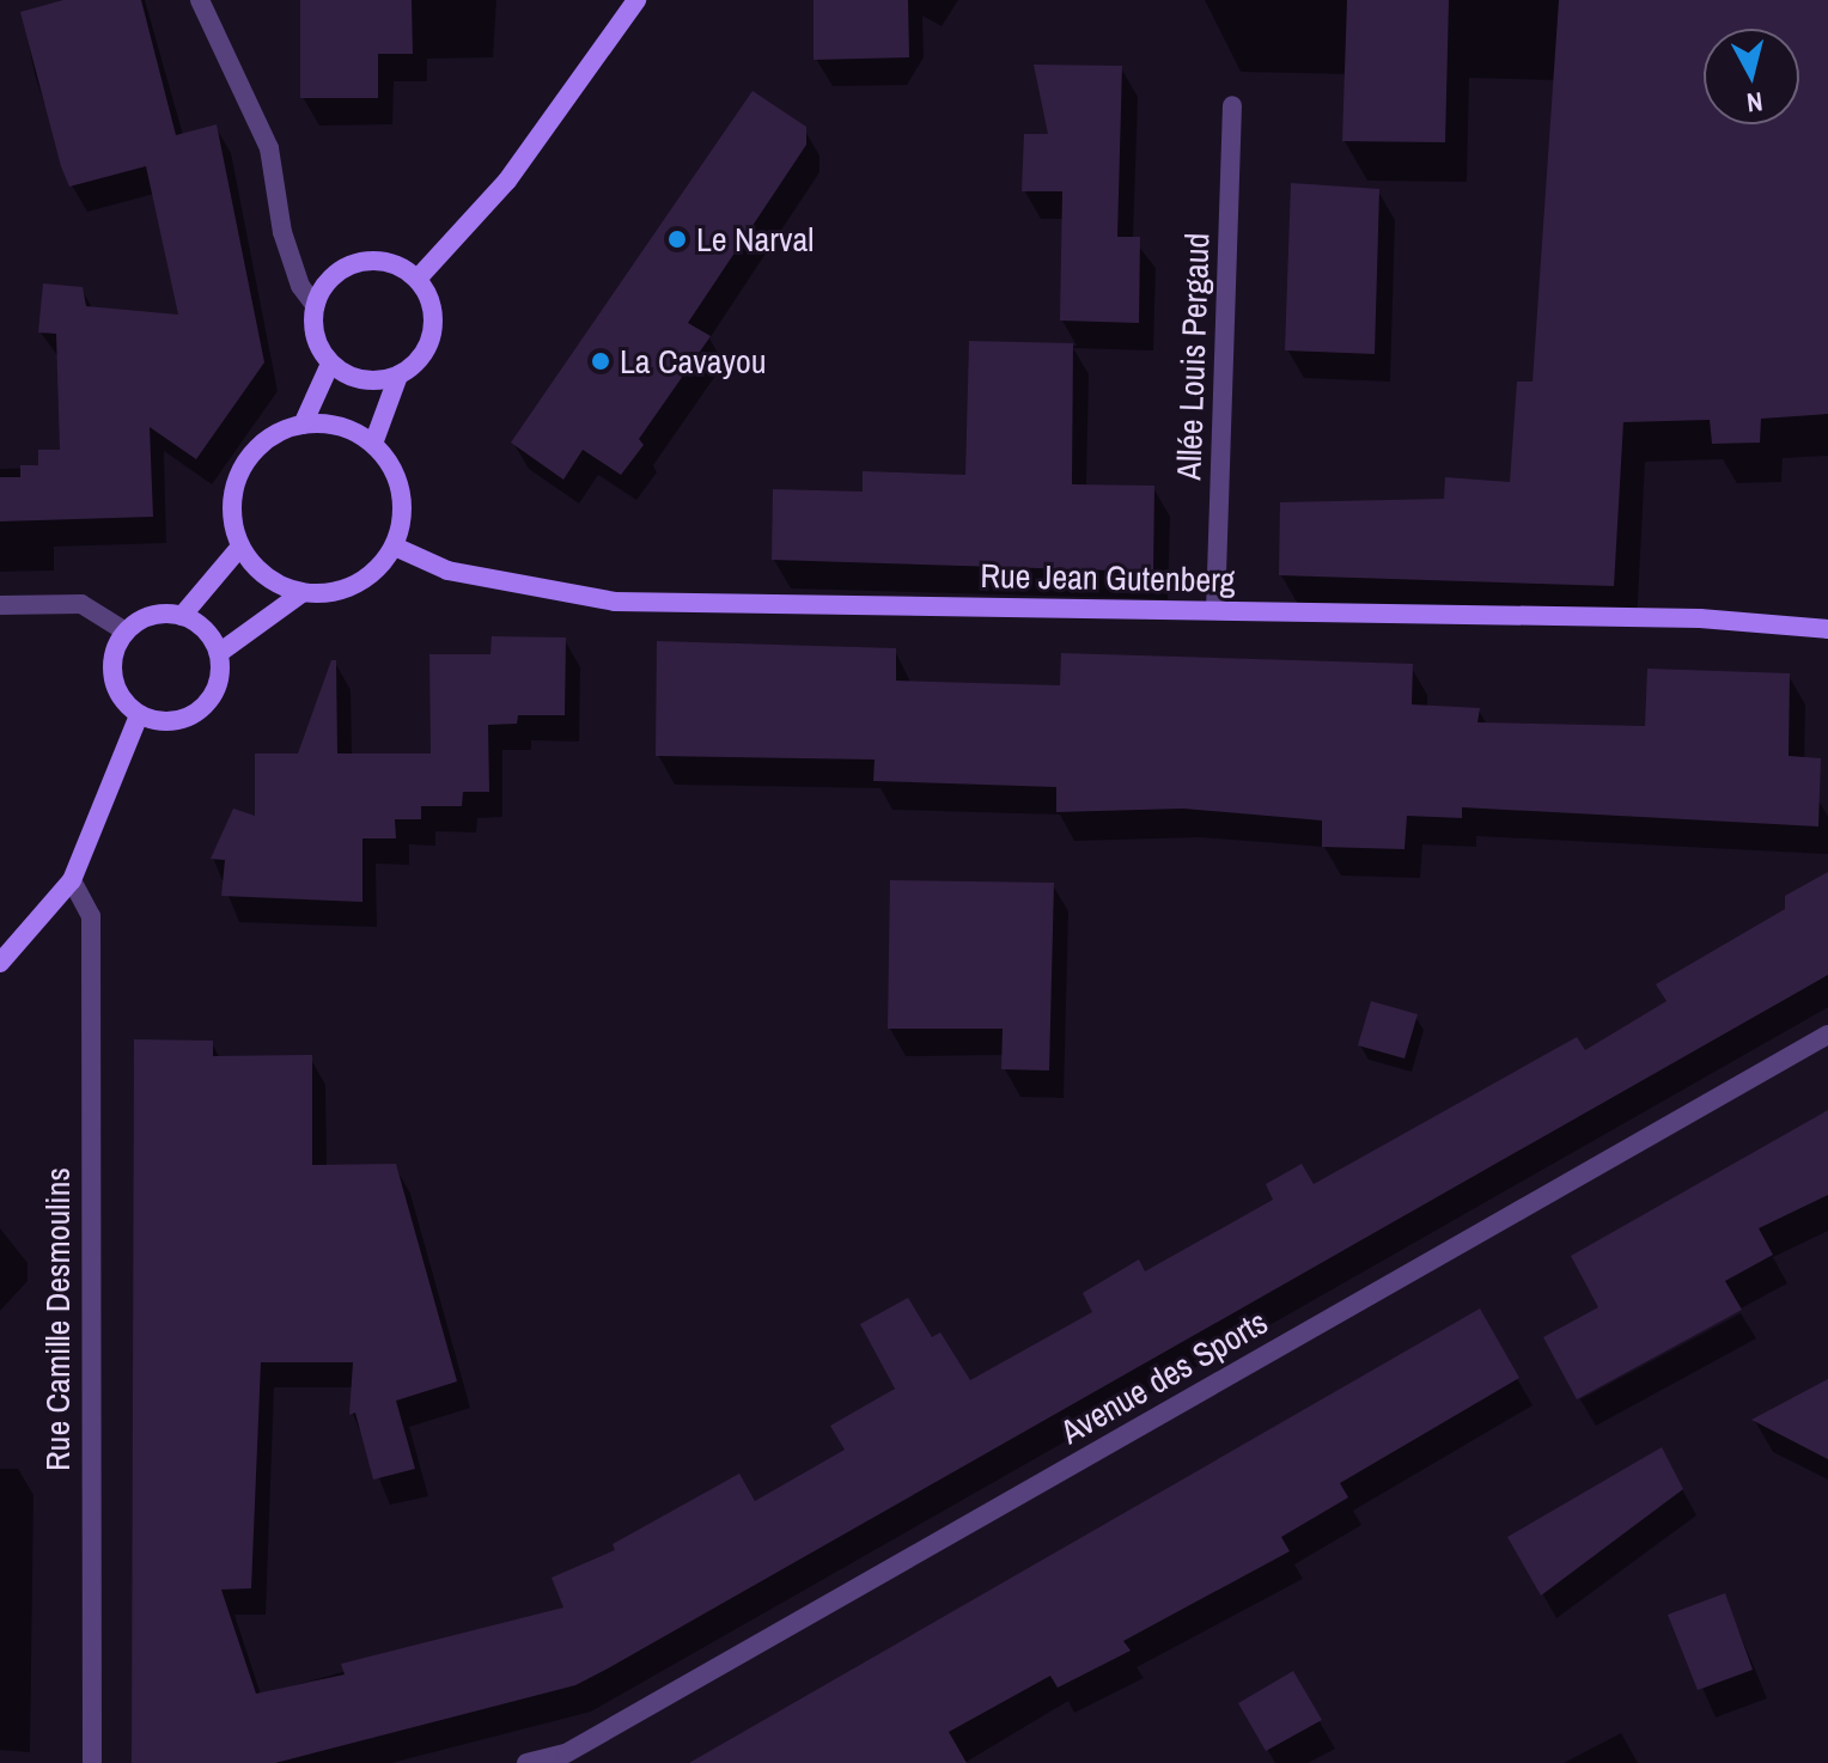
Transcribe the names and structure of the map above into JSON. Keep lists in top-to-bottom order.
{
  "streets": {
    "main road": ["Rue Jean Gutenberg"],
    "street": ["Allée Louis Pergaud", "Rue Camille Desmoulins", "Avenue des Sports"]
  },
  "crossings": [
    ["Allée Louis Pergaud", "Rue Jean Gutenberg"]
  ],
  "places": ["Le Narval", "La Cavayou"],
  "north": "bottom"
}
